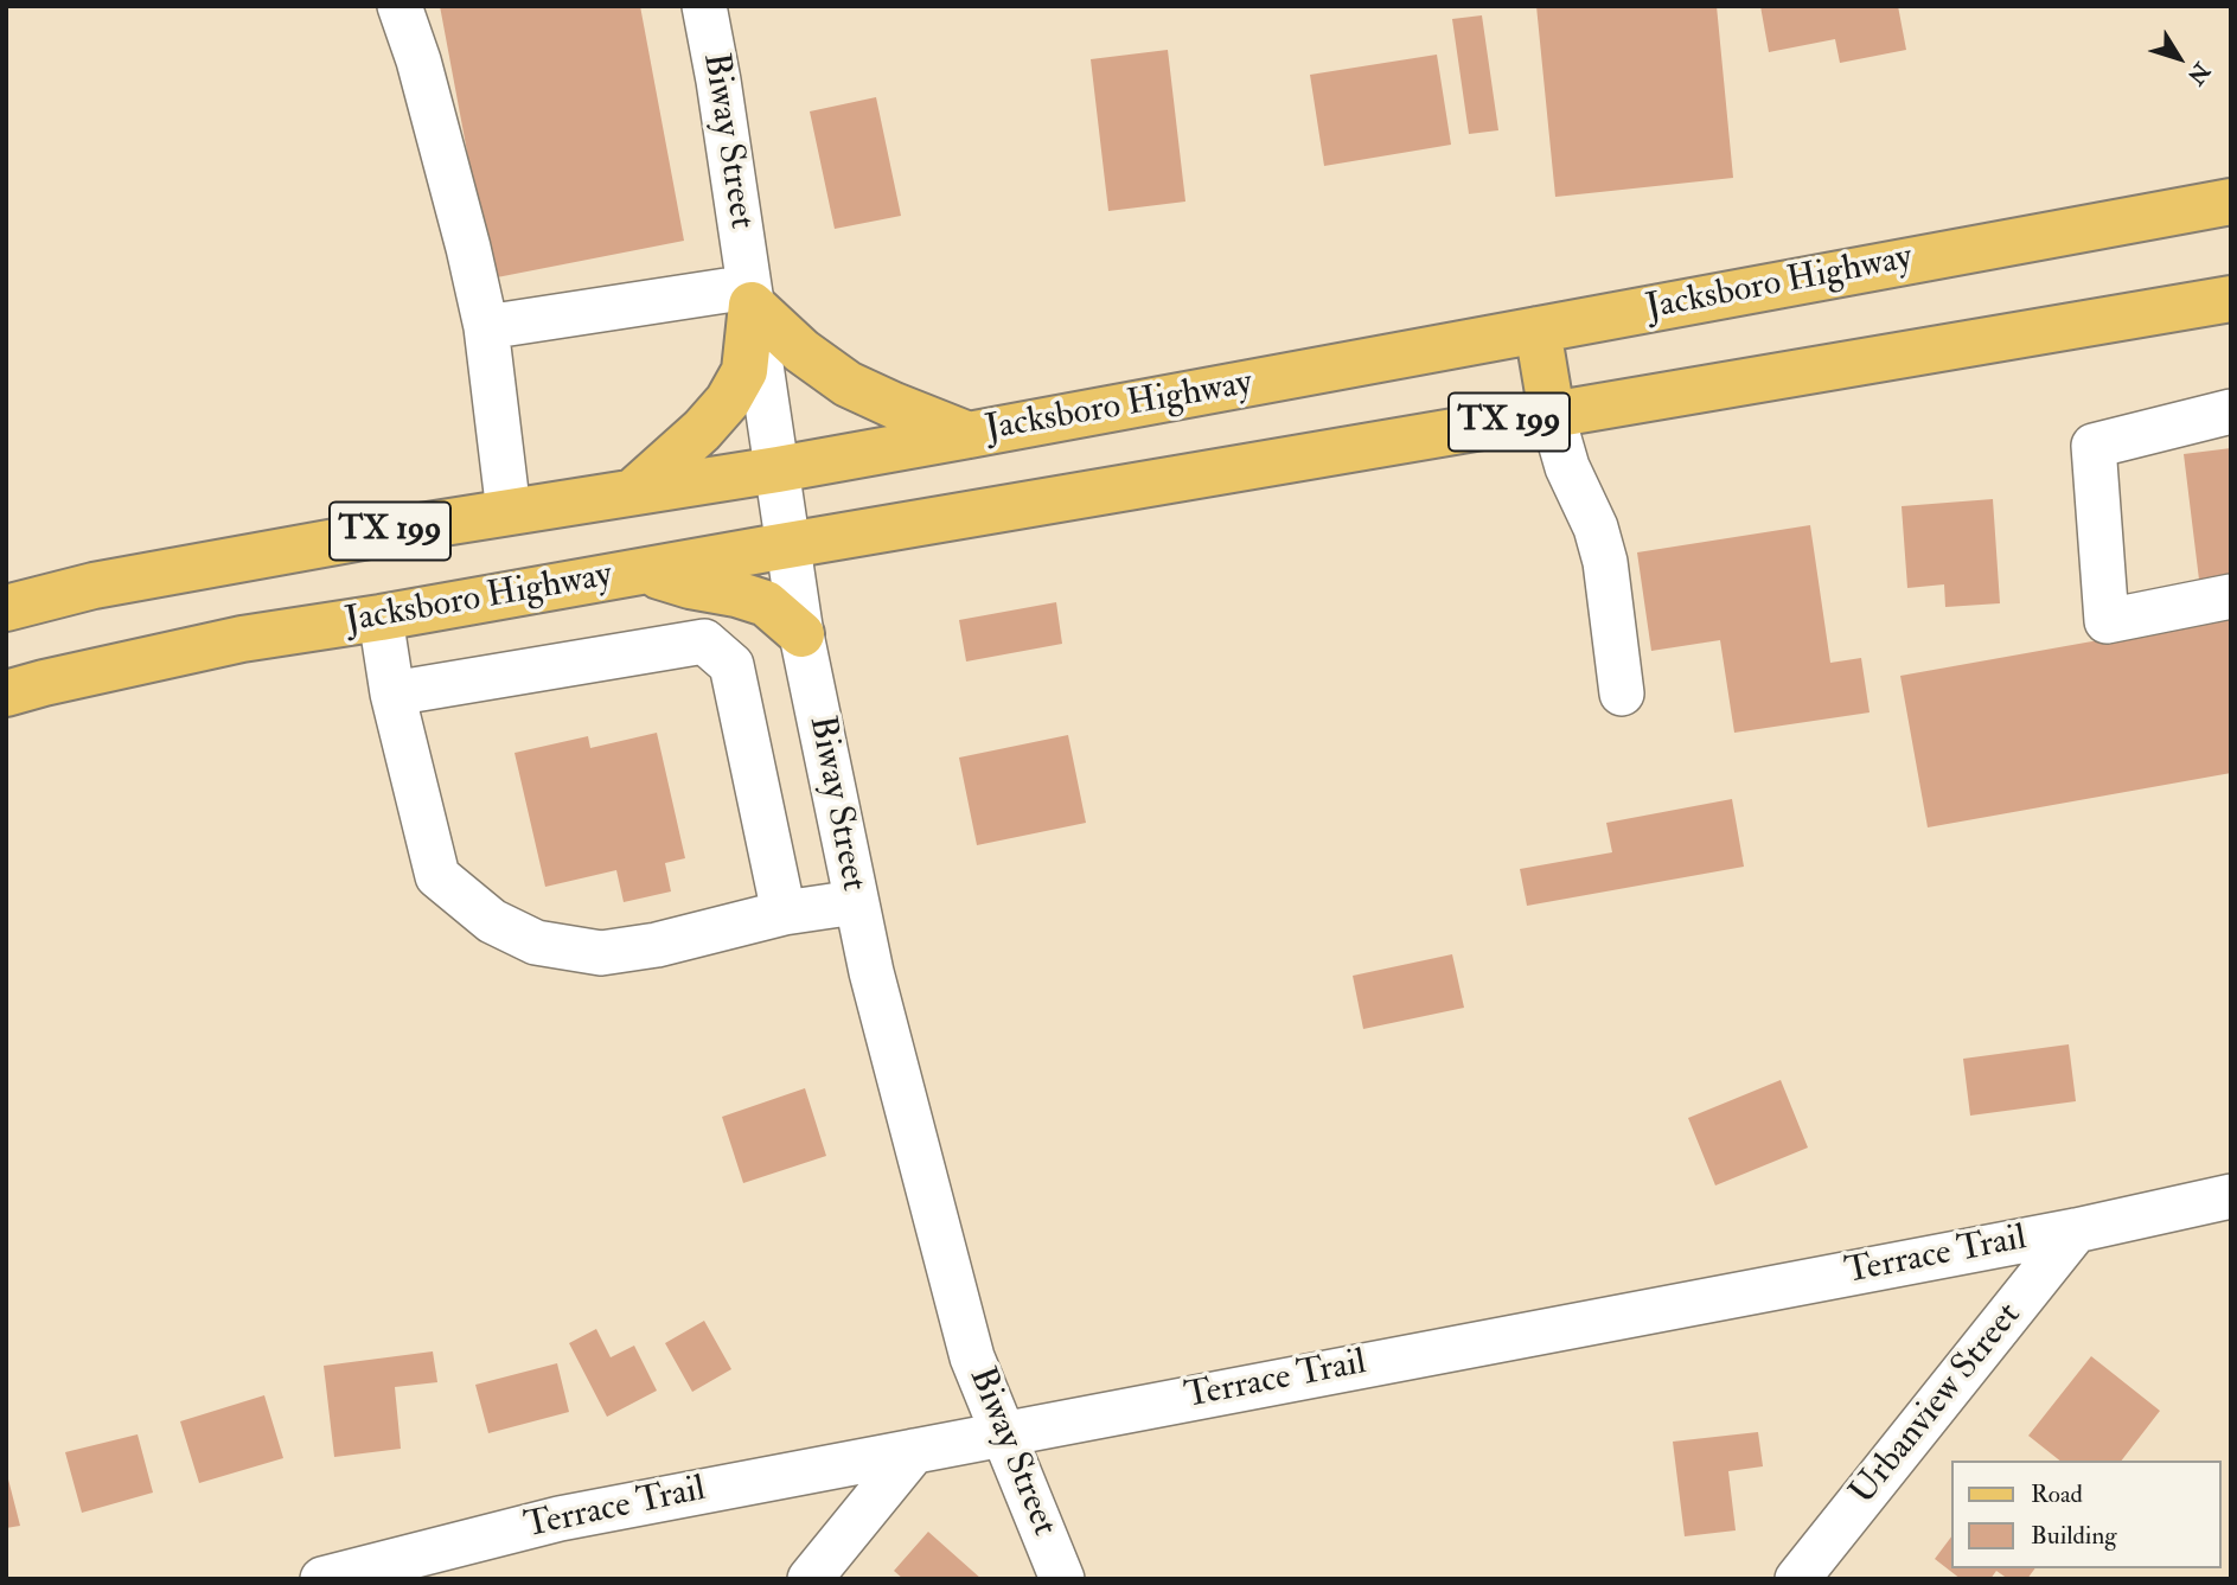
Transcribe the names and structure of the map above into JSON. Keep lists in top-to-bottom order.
{
  "streets": {
    "main road": ["Jacksboro Highway", "TX 199"],
    "street": ["Biway Street", "Terrace Trail", "Urbanview Street"]
  },
  "crossings": [
    ["Biway Street", "Jacksboro Highway"],
    ["Biway Street", "Terrace Trail"],
    ["Terrace Trail", "Urbanview Street"]
  ],
  "legend": ["Road", "Building"],
  "north": "bottom right"
}
